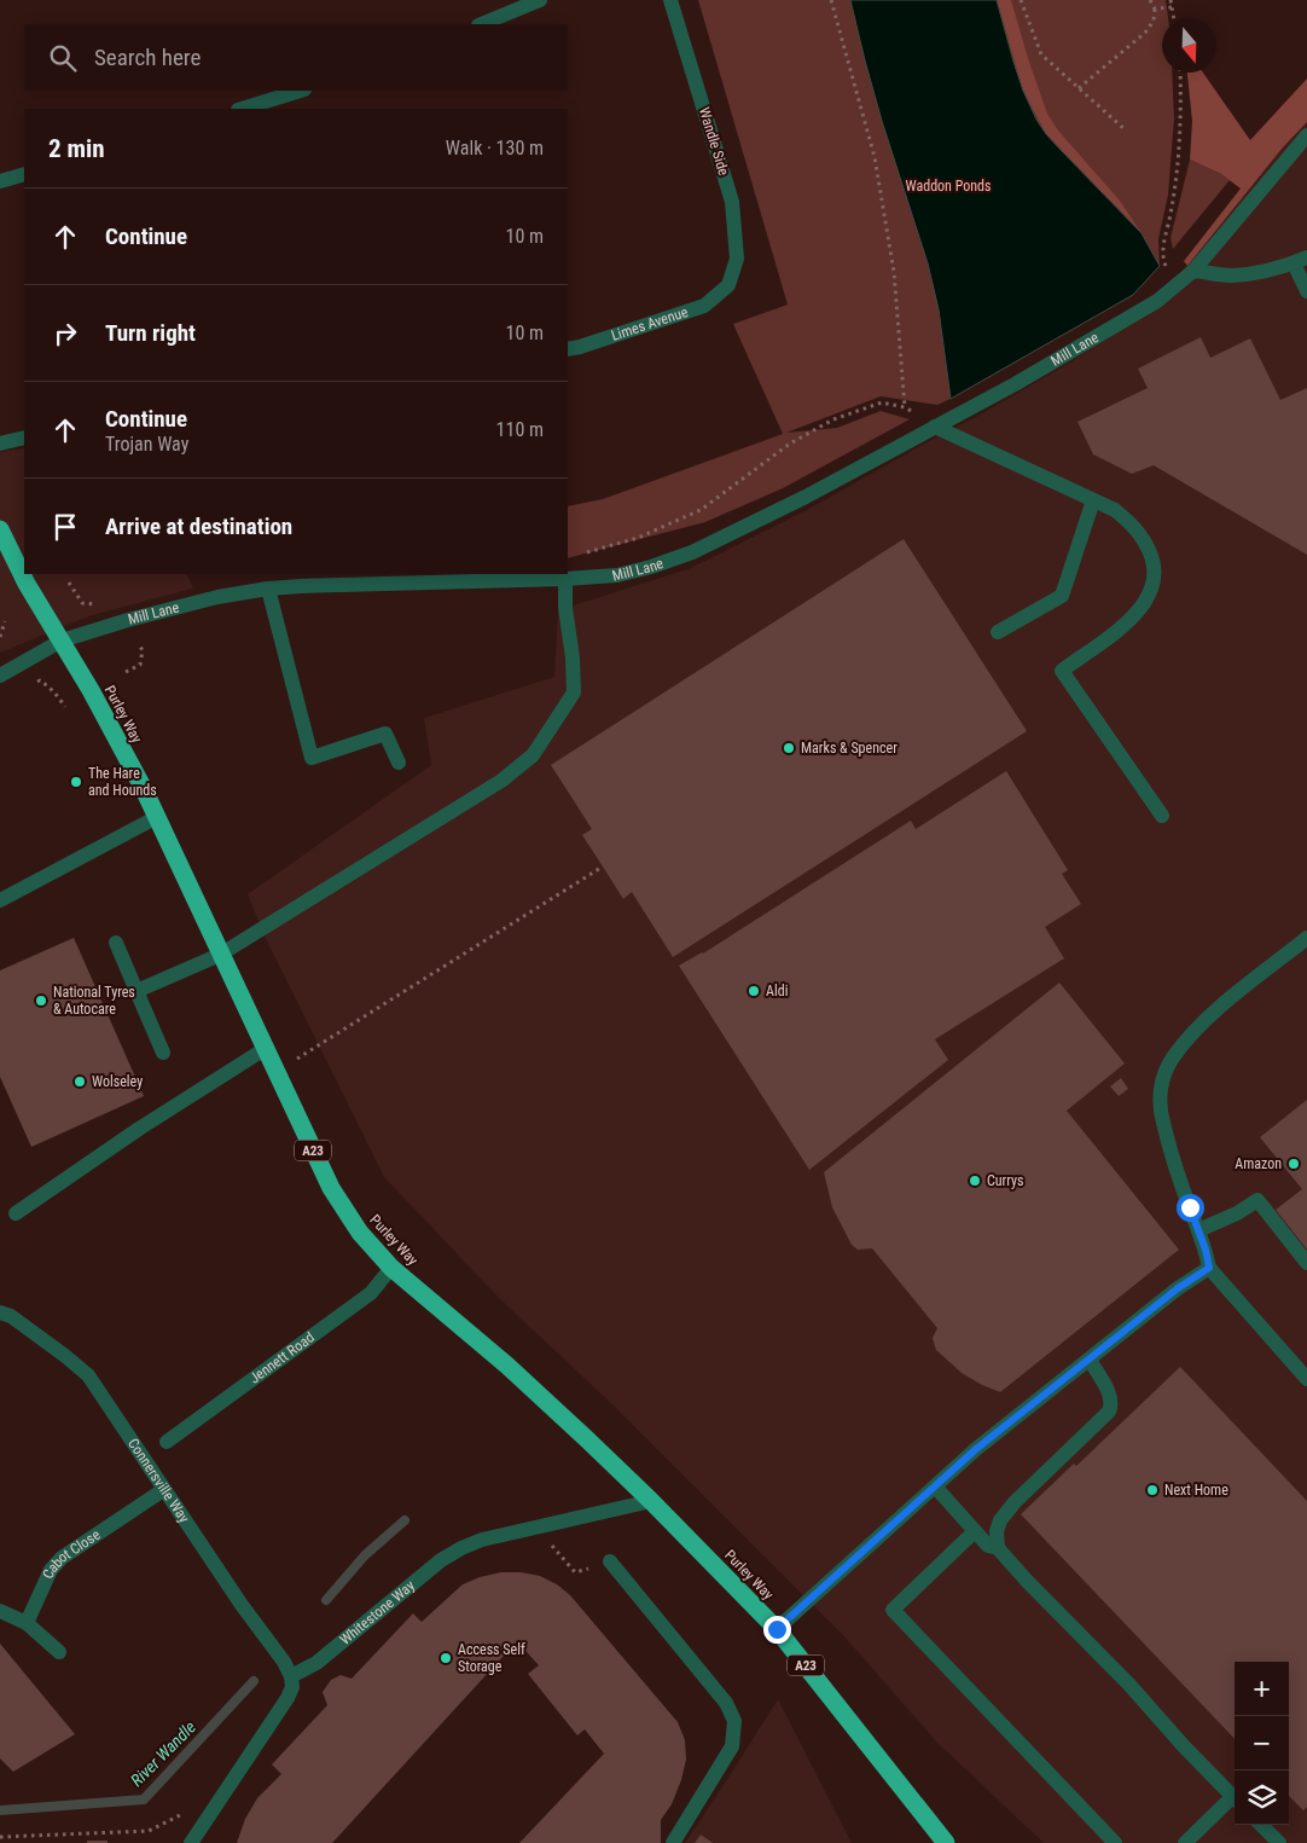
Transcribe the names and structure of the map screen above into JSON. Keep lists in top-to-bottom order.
{
  "streets": {
    "highway": ["Purley Way", "A23"],
    "street": [
      "Wandle Side",
      "Limes Avenue",
      "Mill Lane",
      "Jennett Road",
      "Connersville Way",
      "Cabot Close",
      "Whitestone Way"
    ]
  },
  "crossings": [
    ["Wandle Side", "Limes Avenue"],
    ["Mill Lane", "Purley Way"],
    ["Purley Way", "Jennett Road"],
    ["Purley Way", "Whitestone Way"],
    ["Connersville Way", "Cabot Close"],
    ["Connersville Way", "Whitestone Way"]
  ],
  "water": ["River Wandle"],
  "parks": ["Waddon Ponds"],
  "places": [
    "Marks & Spencer",
    "The Hare and Hounds",
    "Aldi",
    "National Tyres & Autocare",
    "Wolseley",
    "Amazon",
    "Currys",
    "Next Home",
    "Access Self Storage"
  ],
  "north": "bottom",
  "page": {
    "search": "Search here",
    "heading": ["2 min", "Walk · 130 m"],
    "list": [
      ["Continue", "10 m"],
      ["Turn right", "10 m"],
      ["Continue", "Trojan Way", "110 m"],
      "Arrive at destination"
    ],
    "map_buttons": ["+", "−"]
  }
}
